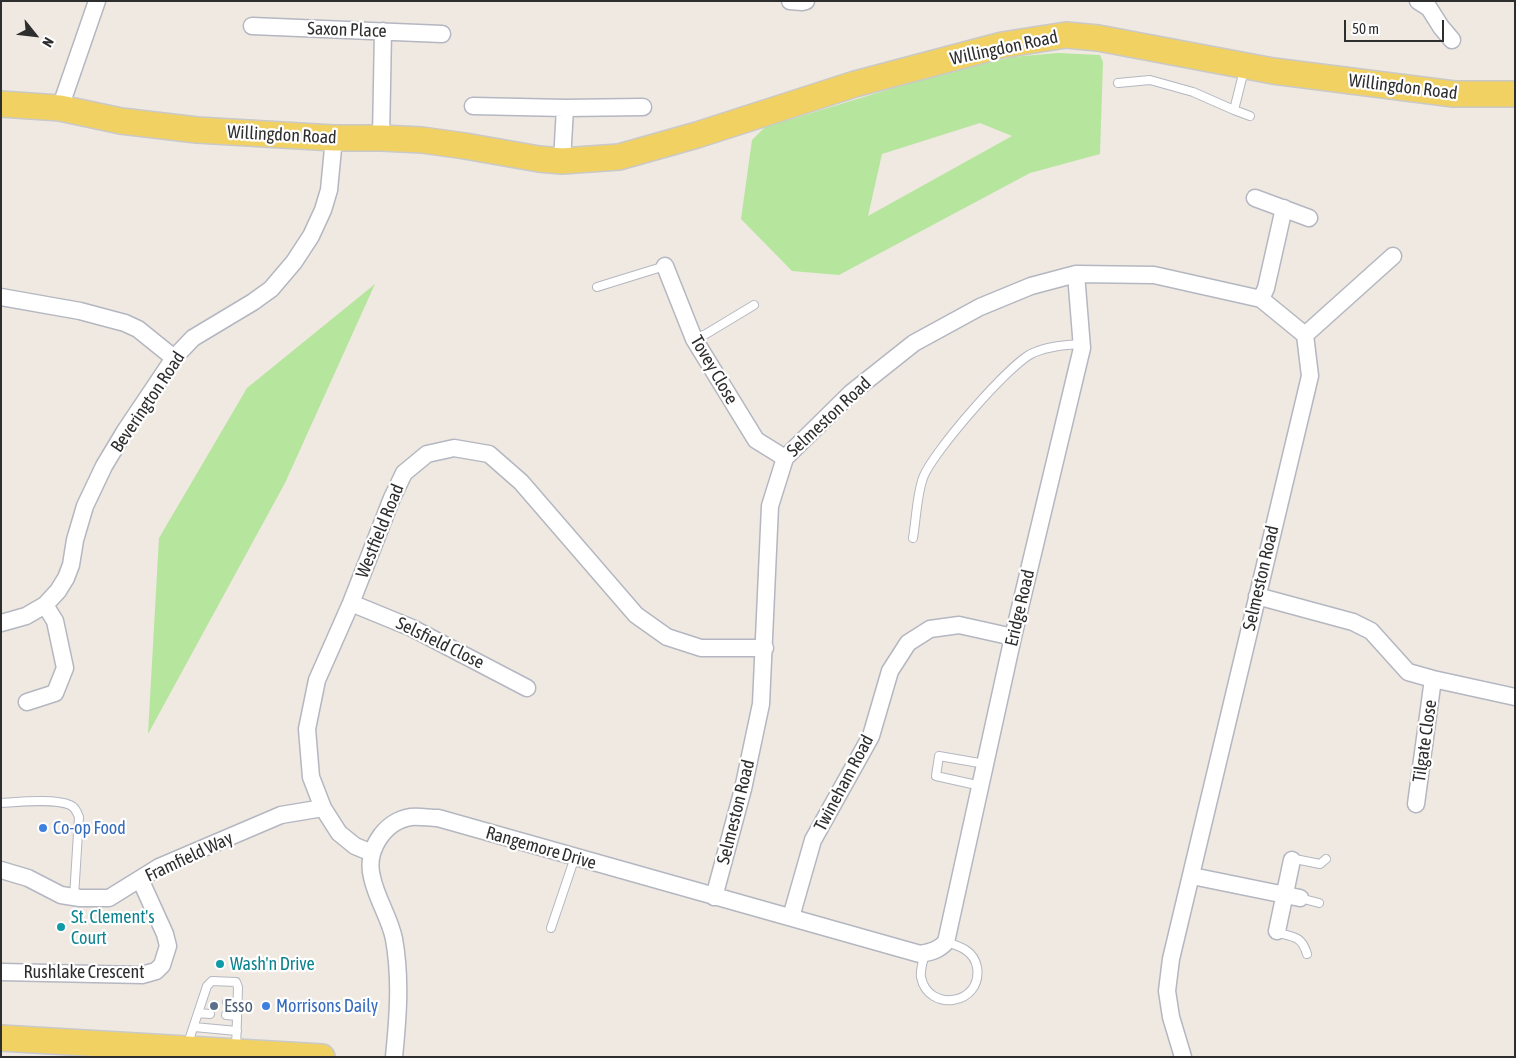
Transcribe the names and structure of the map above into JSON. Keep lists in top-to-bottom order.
{
  "streets": {
    "main road": ["Willingdon Road"],
    "street": [
      "Saxon Place",
      "Tovey Close",
      "Beverington Road",
      "Selmeston Road",
      "Westfield Road",
      "Eridge Road",
      "Selsfield Close",
      "Tilgate Close",
      "Twineham Road",
      "Rangemore Drive",
      "Framfield Way",
      "Rushlake Crescent"
    ]
  },
  "crossings": [
    ["Willingdon Road", "Beverington Road"],
    ["Tovey Close", "Selmeston Road"],
    ["Selmeston Road", "Westfield Road"],
    ["Selmeston Road", "Eridge Road"],
    ["Selmeston Road", "Rangemore Drive"],
    ["Westfield Road", "Selsfield Close"],
    ["Westfield Road", "Rangemore Drive"],
    ["Westfield Road", "Framfield Way"],
    ["Eridge Road", "Twineham Road"],
    ["Eridge Road", "Rangemore Drive"],
    ["Twineham Road", "Rangemore Drive"],
    ["Framfield Way", "Rushlake Crescent"]
  ],
  "places": [
    "Co-op Food",
    "St. Clement's Court",
    "Wash'n Drive",
    "Esso",
    "Morrisons Daily"
  ],
  "scale_bar": "50 m",
  "north": "bottom right"
}
